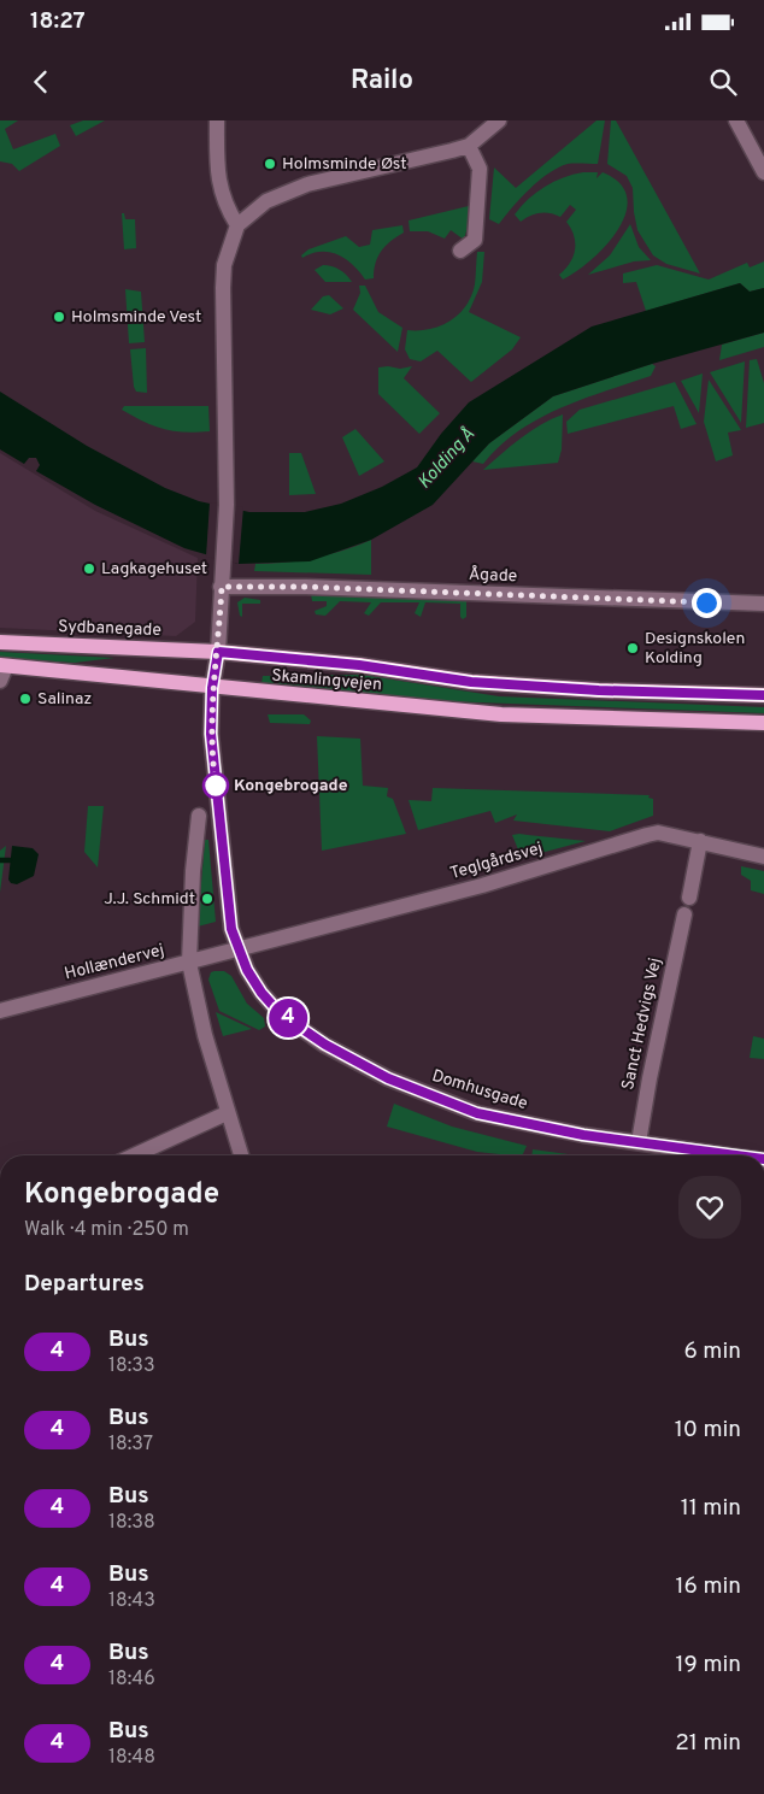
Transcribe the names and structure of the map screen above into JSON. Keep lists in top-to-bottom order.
{
  "streets": {
    "main road": ["Sydbanegade", "Skamlingvejen"],
    "street": [
      "Ågade",
      "Teglgårdsvej",
      "Hollændervej",
      "Sanct Hedvigs Vej",
      "Domhusgade"
    ]
  },
  "crossings": [
    ["Sydbanegade", "Skamlingvejen"],
    ["Teglgårdsvej", "Hollændervej"],
    ["Teglgårdsvej", "Domhusgade"],
    ["Hollændervej", "Domhusgade"],
    ["Sanct Hedvigs Vej", "Domhusgade"]
  ],
  "water": ["Kolding Å"],
  "places": [
    "Holmsminde Øst",
    "Holmsminde Vest",
    "Lagkagehuset",
    "Designskolen Kolding",
    "Salinaz",
    "Kongebrogade",
    "J.J. Schmidt"
  ],
  "lines": ["bus line 4"],
  "page": {
    "status": "18:27",
    "header": "Railo",
    "on_map": "4",
    "heading": [
      ["Kongebrogade", "Walk · 4 min · 250 m"],
      "Departures"
    ],
    "list": [
      {
        "mark": "4",
        "name": "Bus",
        "note": "18:33",
        "value": "6 min"
      },
      {
        "mark": "4",
        "name": "Bus",
        "note": "18:37",
        "value": "10 min"
      },
      {
        "mark": "4",
        "name": "Bus",
        "note": "18:38",
        "value": "11 min"
      },
      {
        "mark": "4",
        "name": "Bus",
        "note": "18:43",
        "value": "16 min"
      },
      {
        "mark": "4",
        "name": "Bus",
        "note": "18:46",
        "value": "19 min"
      },
      {
        "mark": "4",
        "name": "Bus",
        "note": "18:48",
        "value": "21 min"
      }
    ]
  }
}
